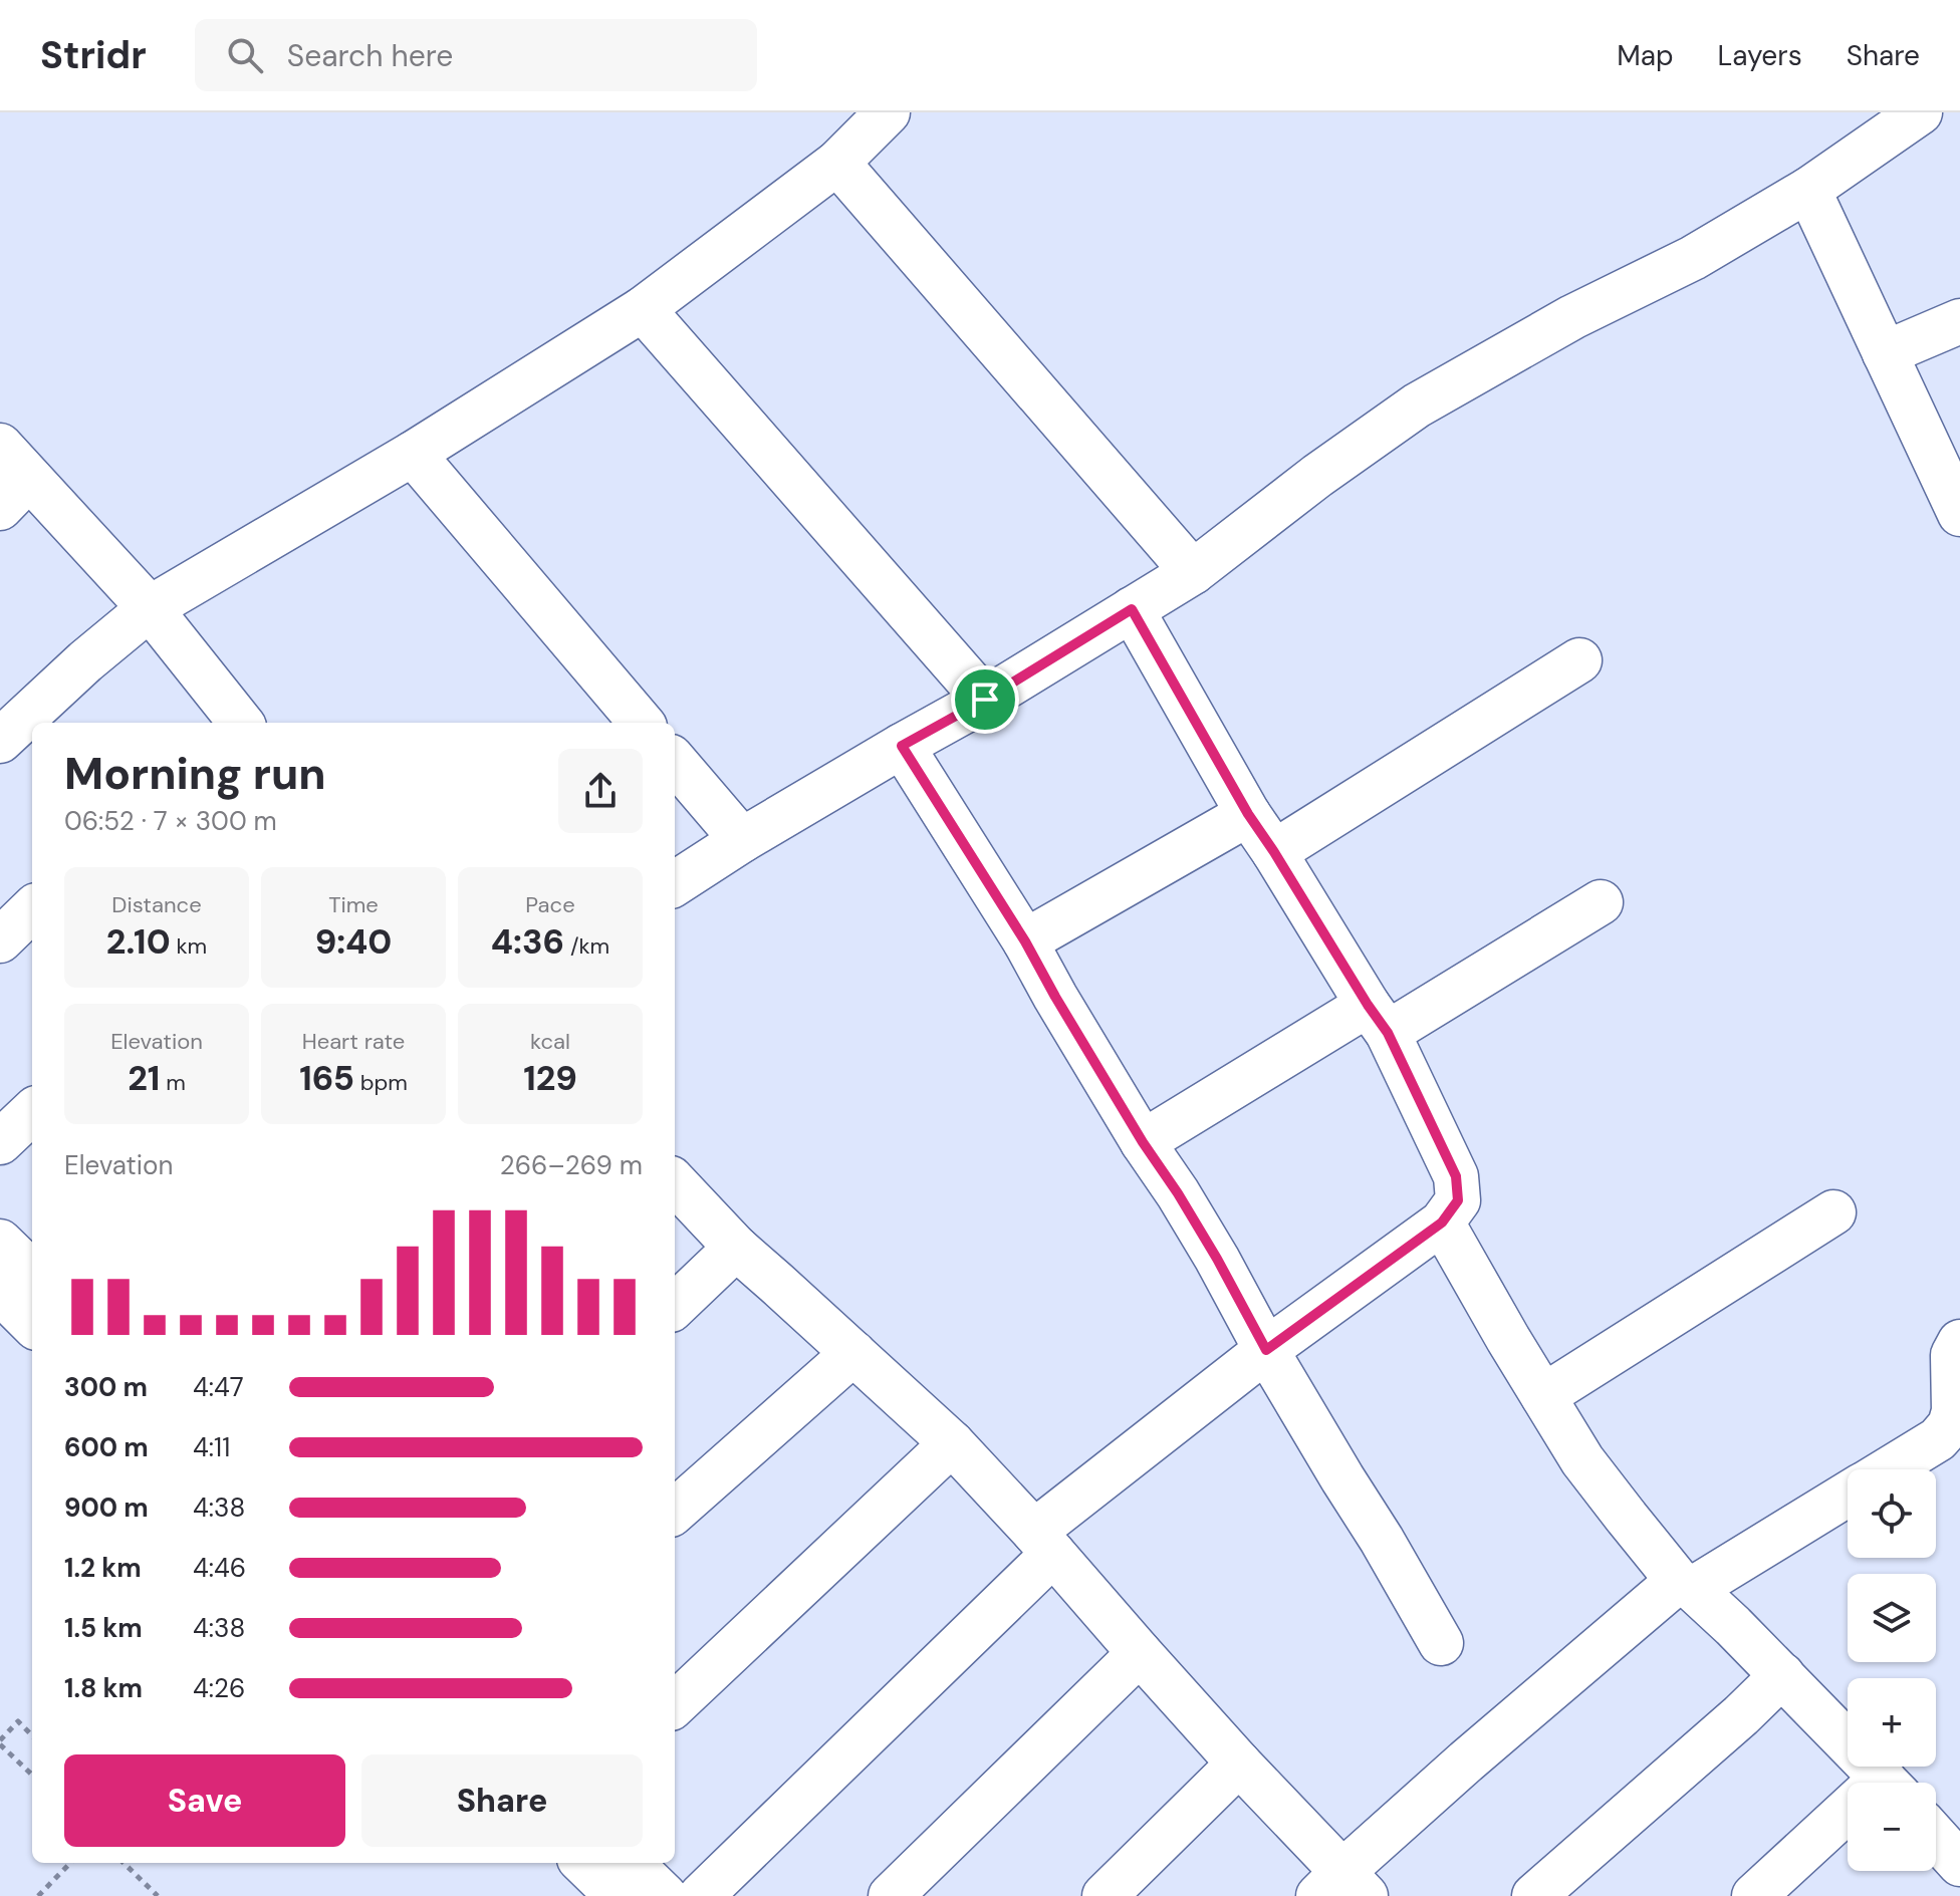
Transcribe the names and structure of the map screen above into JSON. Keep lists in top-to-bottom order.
{
  "page": {
    "header": "Stridr",
    "search": "Search here",
    "nav": ["Map", "Layers", "Share"],
    "heading": ["Morning run", "06:52 · 7 × 300 m"],
    "stats": [
      ["Distance", "2.10 km"],
      ["Time", "9:40"],
      ["Pace", "4:36 /km"],
      ["Elevation", "21 m"],
      ["Heart rate", "165 bpm"],
      ["kcal", "129"]
    ],
    "chart": ["Elevation", "266–269 m"],
    "list": [
      {
        "name": "300 m",
        "note": "4:47"
      },
      {
        "name": "600 m",
        "note": "4:11"
      },
      {
        "name": "900 m",
        "note": "4:38"
      },
      {
        "name": "1.2 km",
        "note": "4:46"
      },
      {
        "name": "1.5 km",
        "note": "4:38"
      },
      {
        "name": "1.8 km",
        "note": "4:26"
      }
    ],
    "map_buttons": ["+", "−"],
    "buttons": ["Save", "Share"]
  }
}
